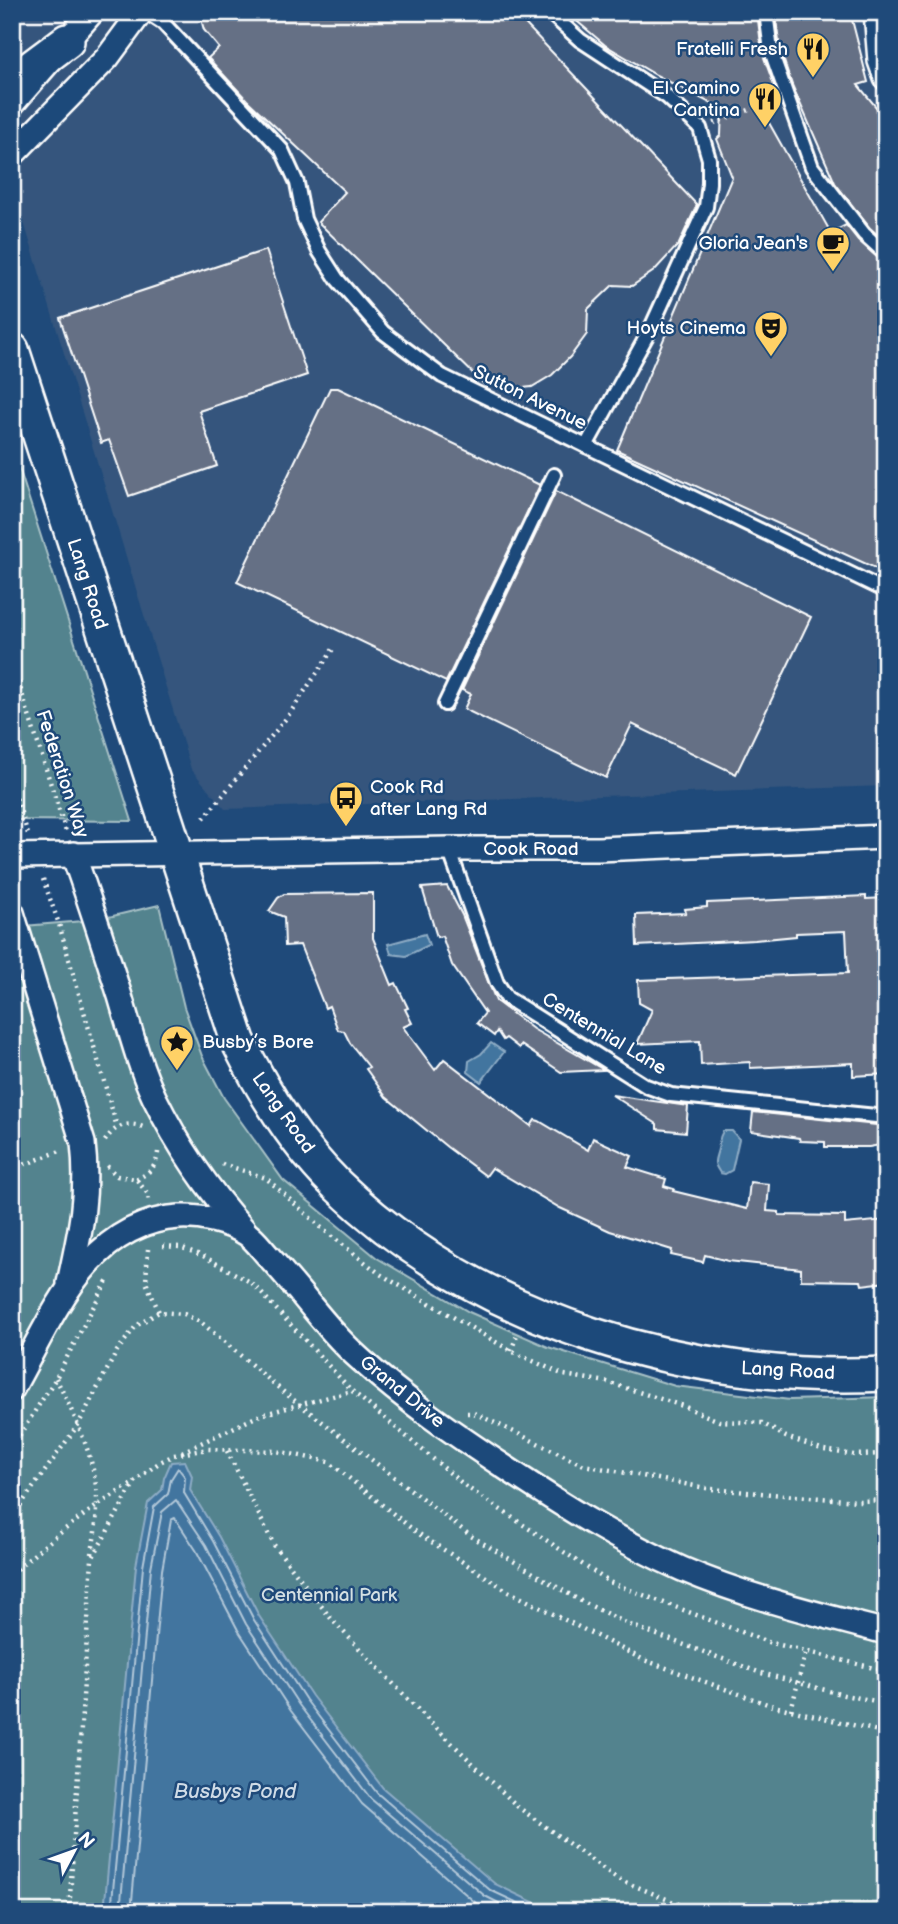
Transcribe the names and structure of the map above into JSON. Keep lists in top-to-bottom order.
{
  "streets": {
    "street": ["Lang Road", "Cook Road", "Grand Drive"],
    "lane": ["Sutton Avenue", "Centennial Lane"],
    "path": ["Federation Way"]
  },
  "crossings": [
    ["Lang Road", "Cook Road"],
    ["Federation Way", "Cook Road"],
    ["Cook Road", "Centennial Lane"]
  ],
  "water": ["Busbys Pond"],
  "parks": ["Centennial Park"],
  "places": {
    "restaurant": ["Fratelli Fresh", "El Camino Cantina"],
    "cafe": ["Gloria Jean's"],
    "theatre": ["Hoyts Cinema"],
    "bus stop": ["Cook Rd after Lang Rd"],
    "place": ["Busby’s Bore"]
  },
  "north": "top right"
}
